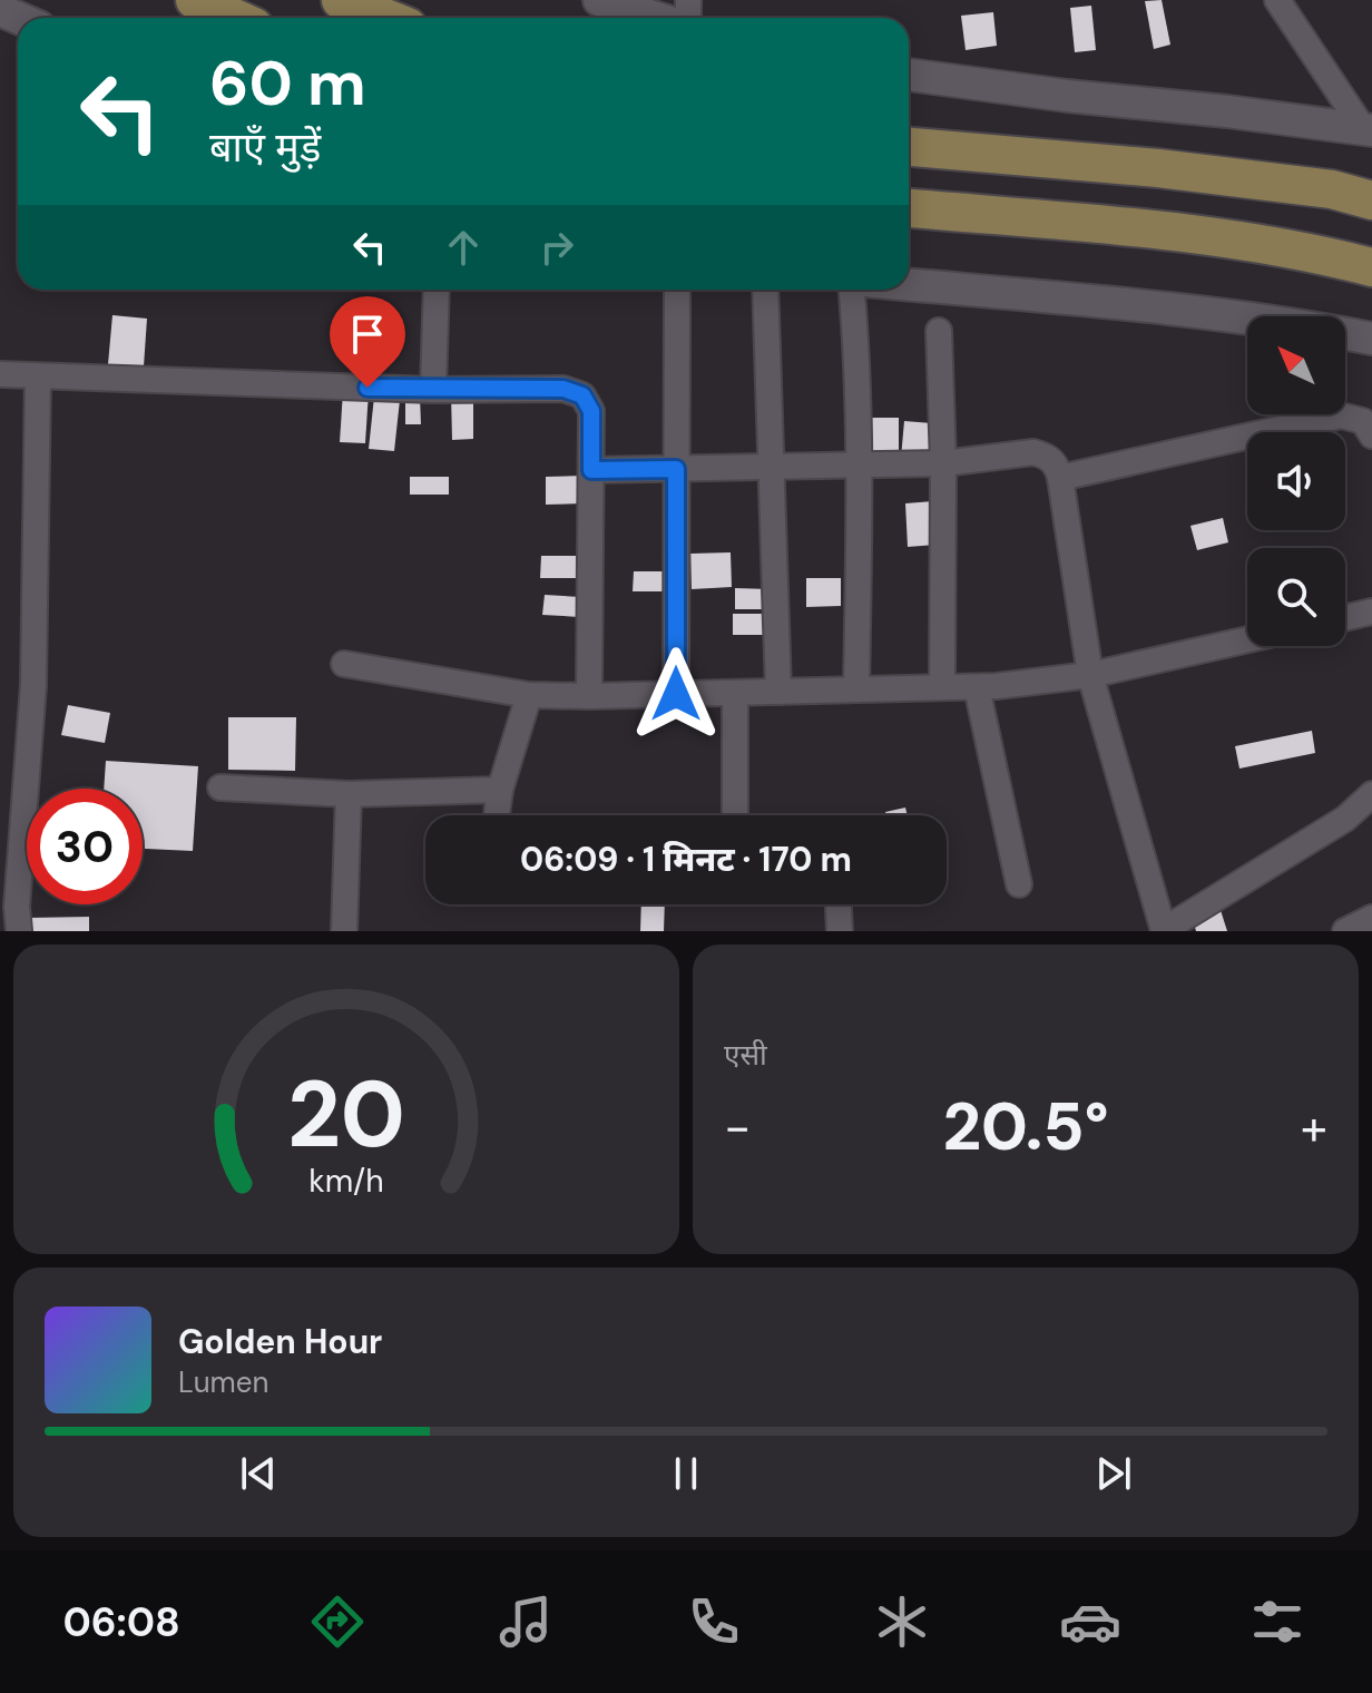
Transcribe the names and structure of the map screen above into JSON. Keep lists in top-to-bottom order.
{
  "north": "top left",
  "page": {
    "turn": ["60 m", "बाएँ मुड़ें"],
    "limit": "30",
    "trip": "06:09 · 1 मिनट · 170 m",
    "tile": "एसी",
    "heat": ["−", "20.5°", "+"],
    "song": ["Golden Hour", "Lumen"],
    "tabs": "06:08",
    "gauge": ["20", "km/h"]
  }
}
